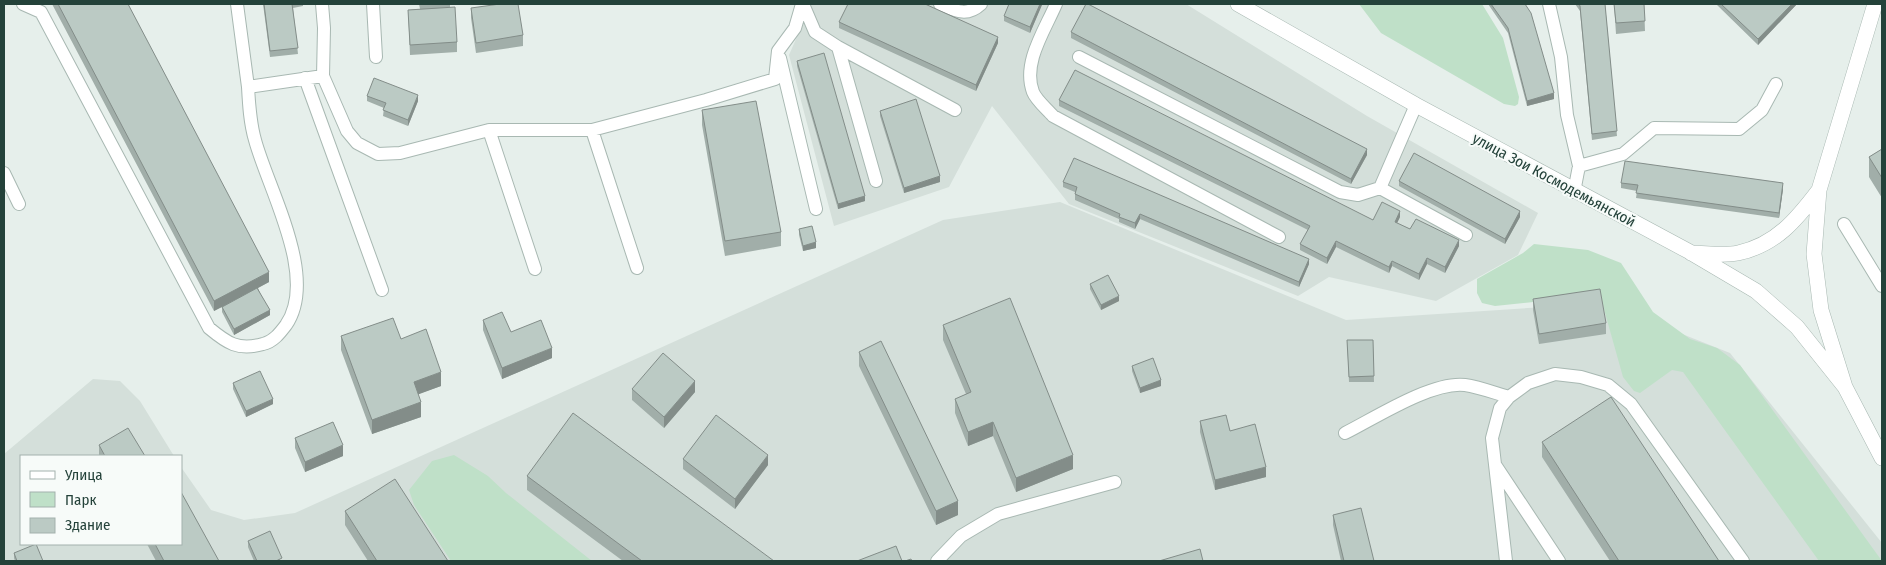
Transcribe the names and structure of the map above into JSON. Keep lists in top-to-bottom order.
{
  "streets": {
    "street": ["улица Зои Космодемьянской"]
  },
  "legend": ["Улица", "Парк", "Здание"]
}
